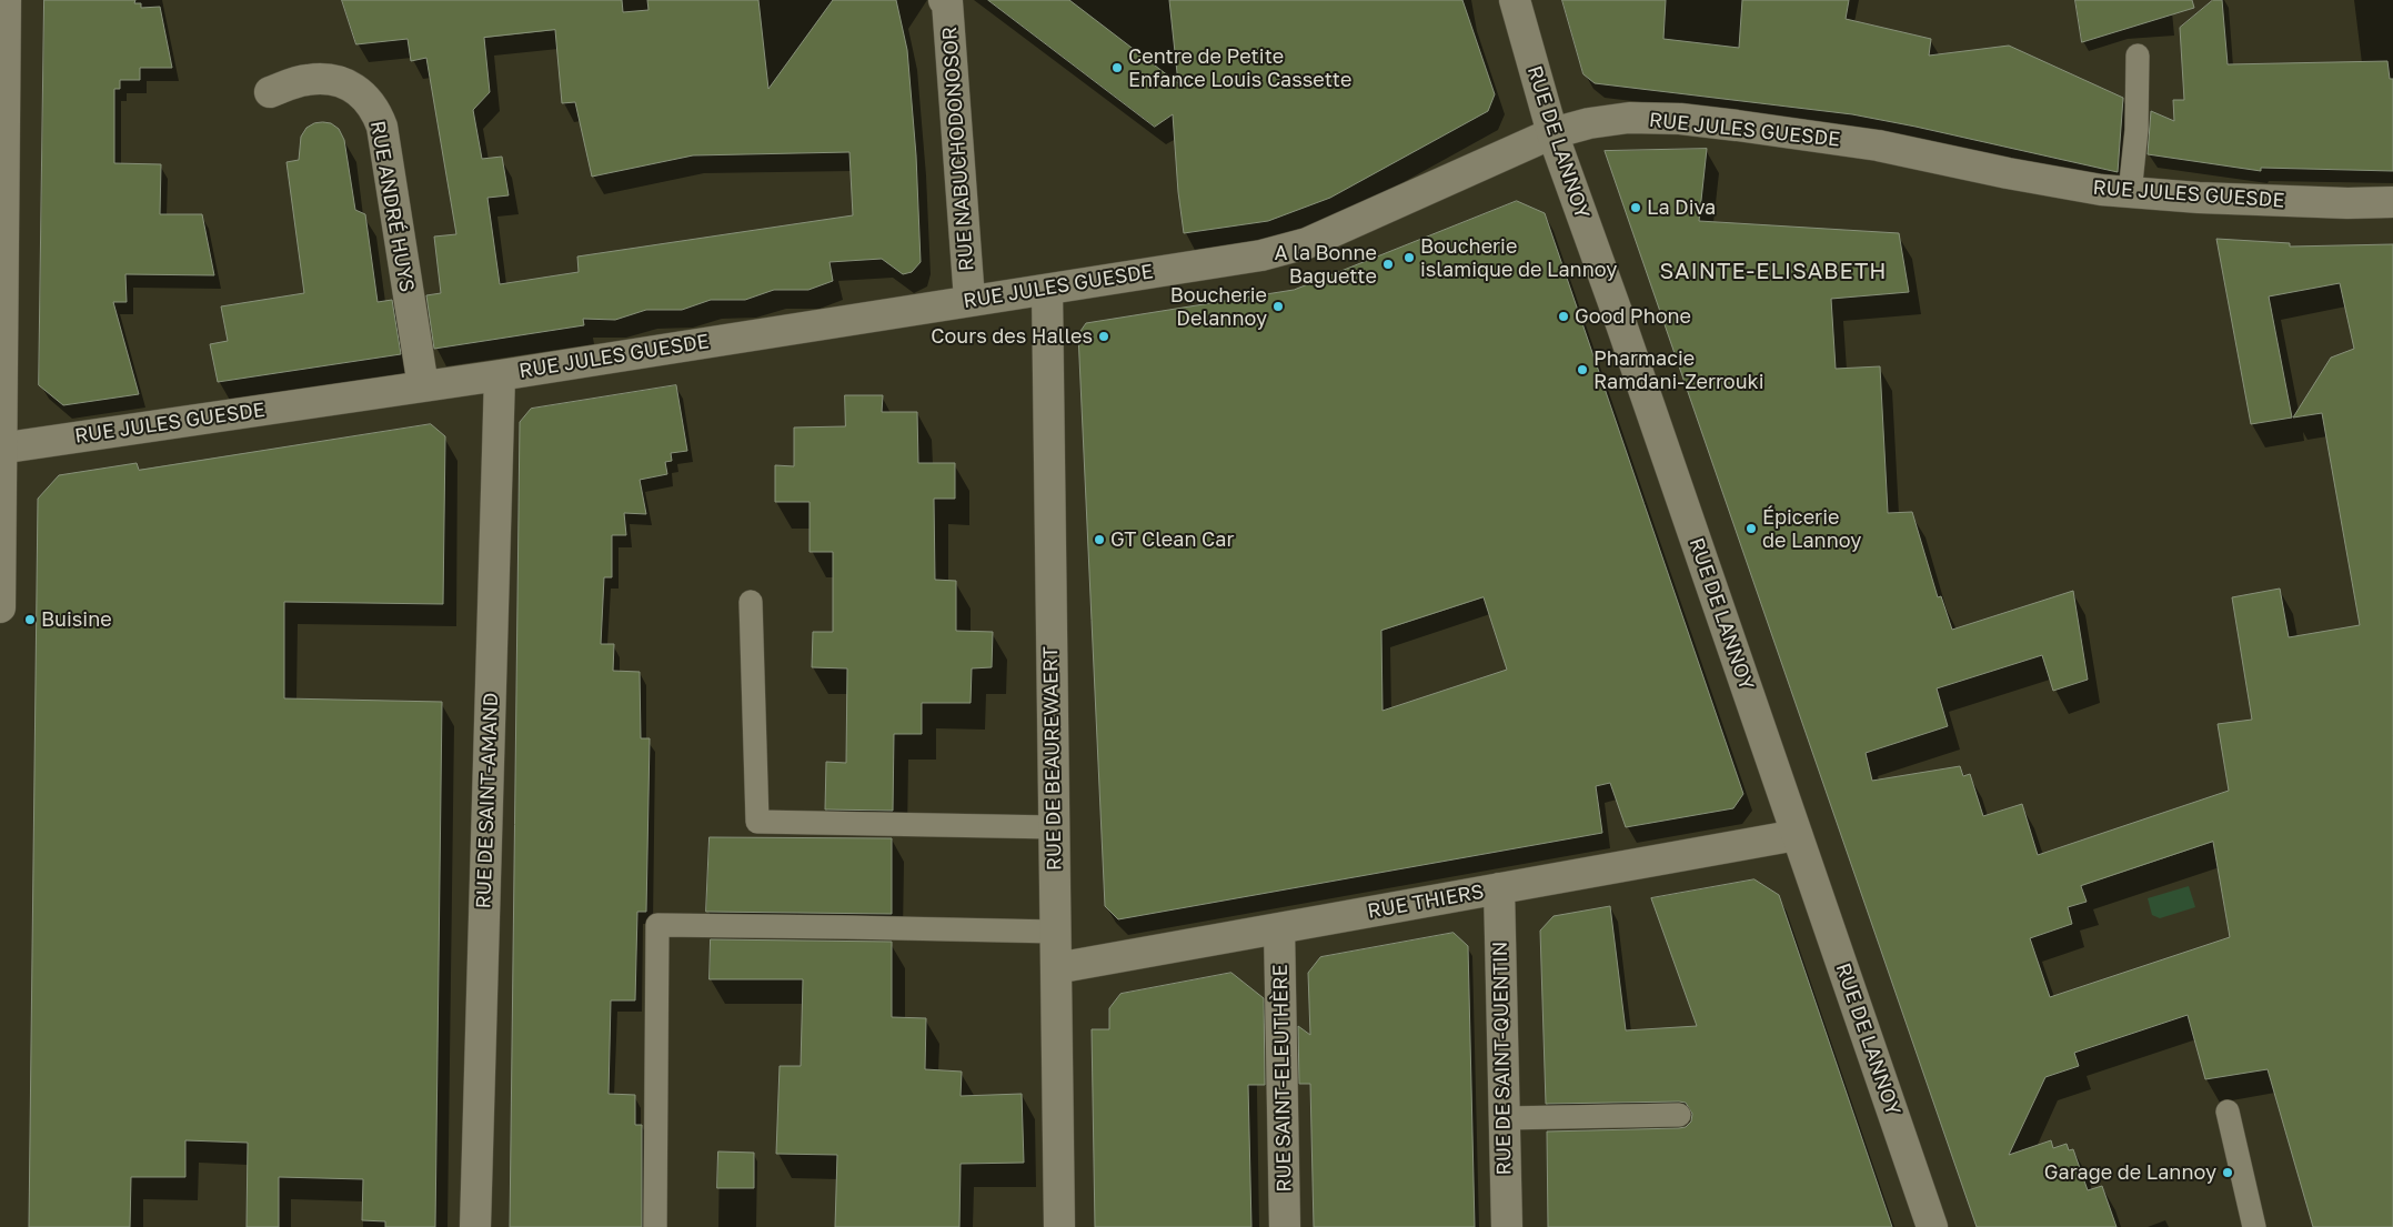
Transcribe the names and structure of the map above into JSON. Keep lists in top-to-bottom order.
{
  "streets": {
    "street": [
      "RUE JULES GUESDE",
      "RUE DE LANNOY",
      "RUE NABUCHODONOSOR",
      "RUE ANDRÉ HUYS",
      "RUE DE BEAUREWAERT",
      "RUE DE SAINT-AMAND",
      "RUE THIERS",
      "RUE DE SAINT-QUENTIN",
      "RUE SAINT-ELEUTHÈRE"
    ]
  },
  "crossings": [
    ["RUE JULES GUESDE", "RUE DE LANNOY"],
    ["RUE JULES GUESDE", "RUE NABUCHODONOSOR"],
    ["RUE JULES GUESDE", "RUE ANDRÉ HUYS"],
    ["RUE JULES GUESDE", "RUE DE BEAUREWAERT"],
    ["RUE JULES GUESDE", "RUE DE SAINT-AMAND"],
    ["RUE DE LANNOY", "RUE THIERS"],
    ["RUE DE BEAUREWAERT", "RUE THIERS"],
    ["RUE THIERS", "RUE DE SAINT-QUENTIN"],
    ["RUE THIERS", "RUE SAINT-ELEUTHÈRE"]
  ],
  "districts": ["SAINTE-ELISABETH"],
  "places": [
    "Centre de Petite Enfance Louis Cassette",
    "La Diva",
    "Boucherie islamique de Lannoy",
    "A la Bonne Baguette",
    "Boucherie Delannoy",
    "Good Phone",
    "Cours des Halles",
    "Pharmacie Ramdani-Zerrouki",
    "Épicerie de Lannoy",
    "GT Clean Car",
    "Buisine",
    "Garage de Lannoy"
  ]
}
